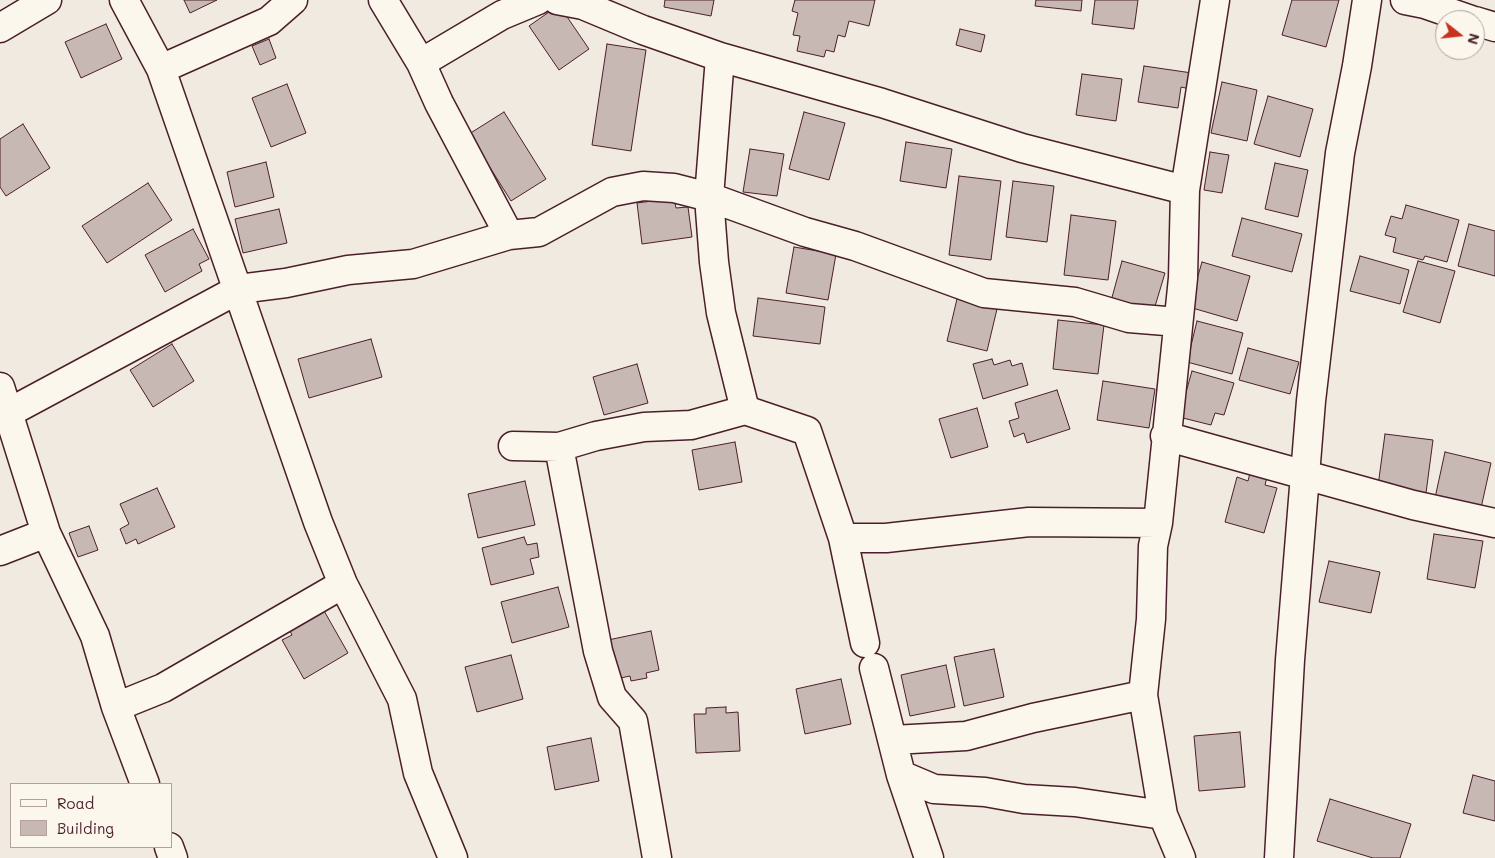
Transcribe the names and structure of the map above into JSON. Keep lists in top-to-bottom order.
{
  "legend": ["Road", "Building"],
  "north": "right"
}
